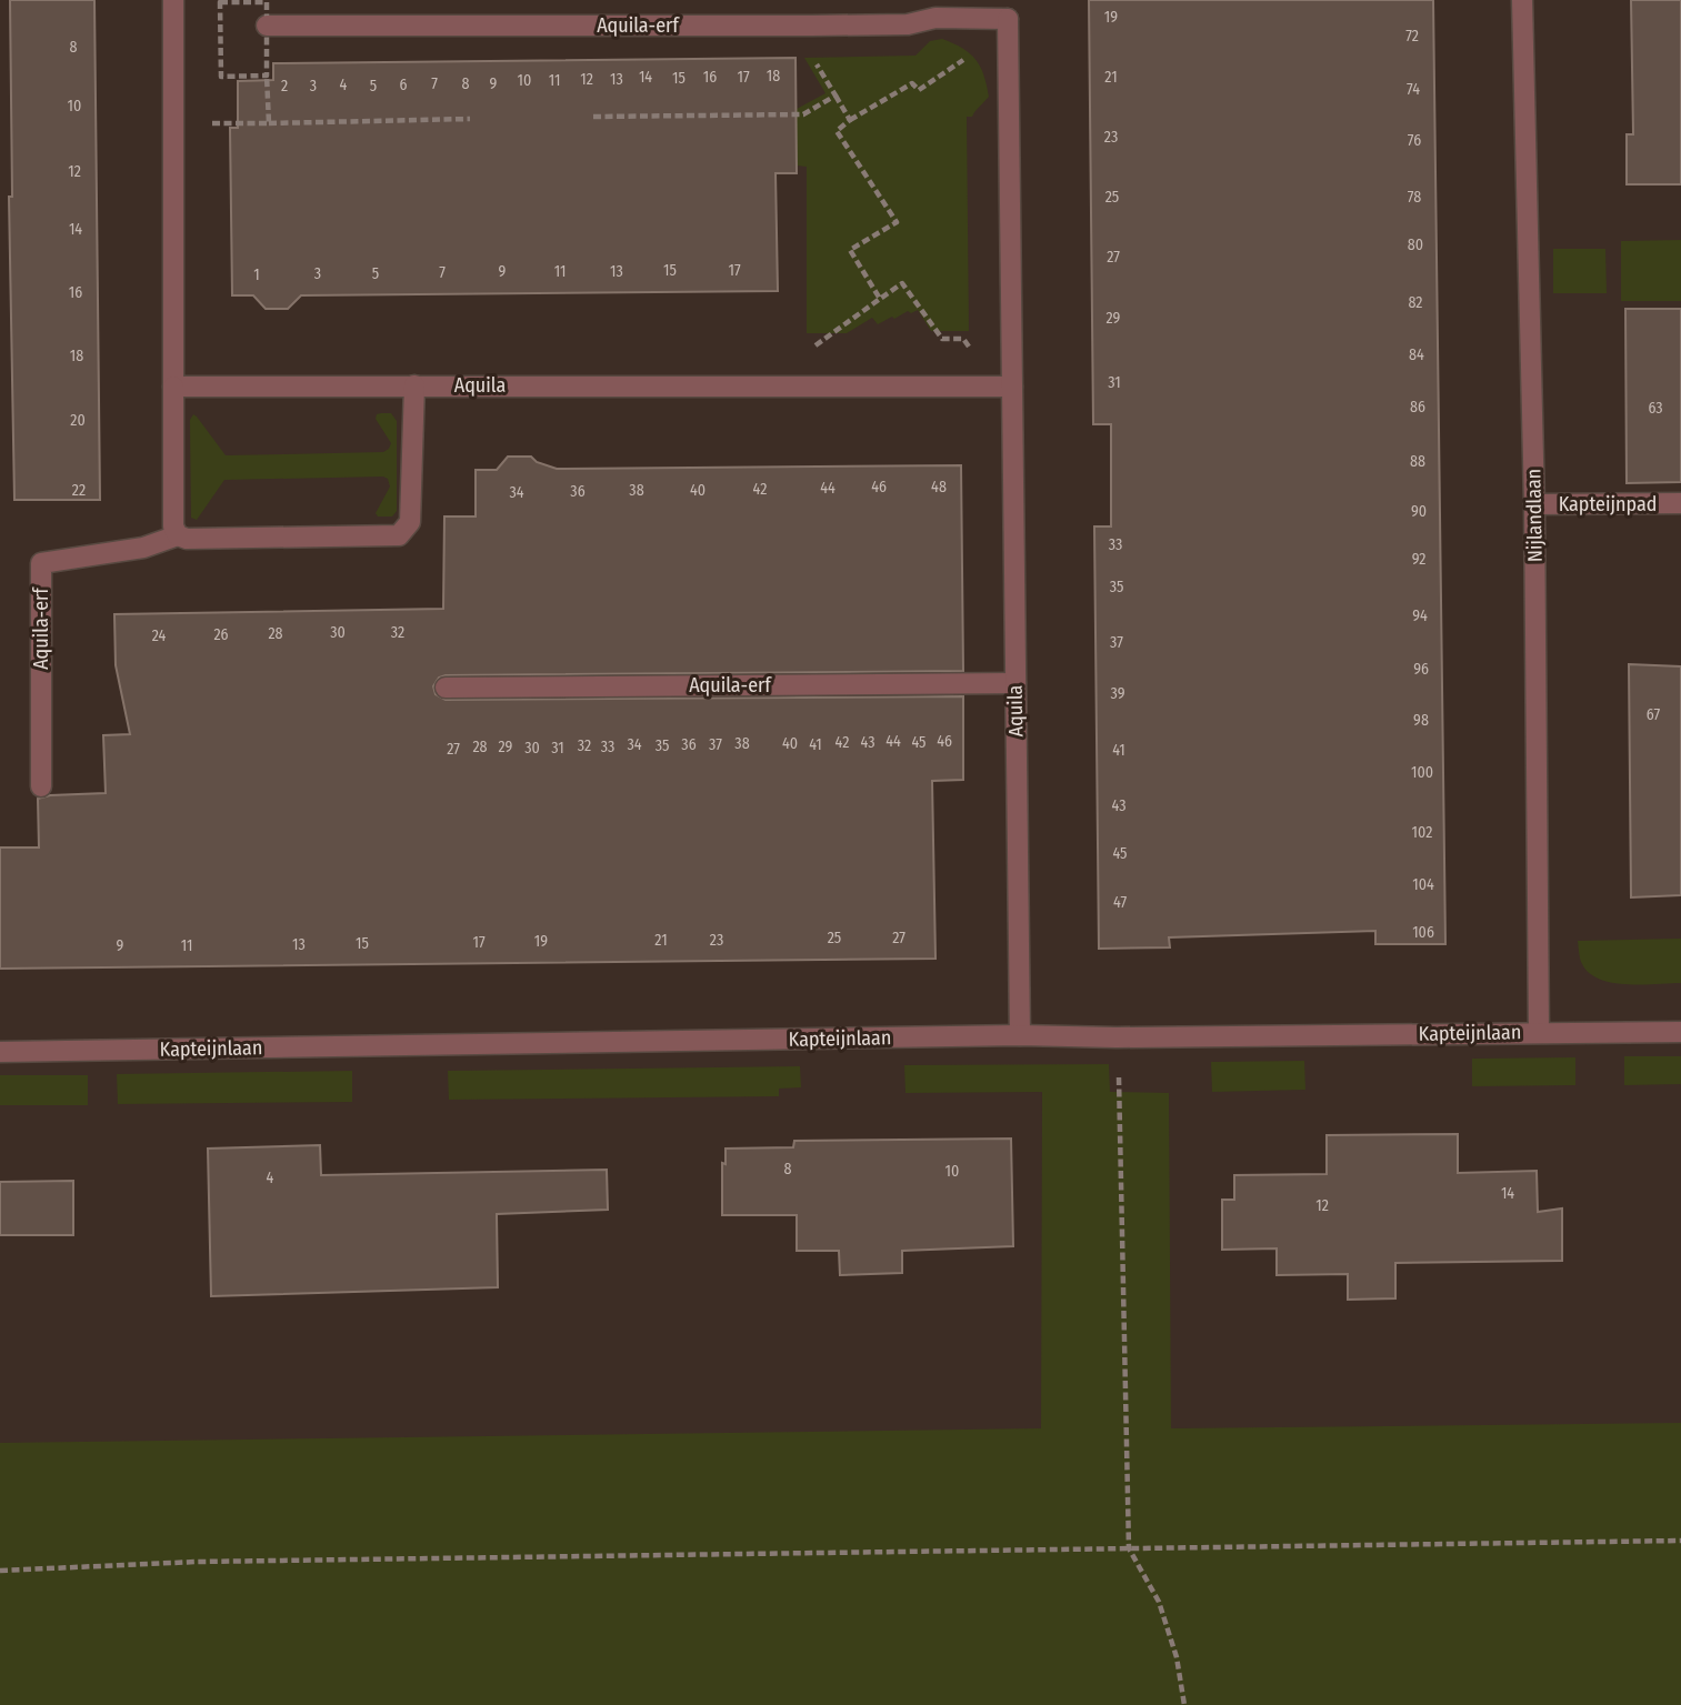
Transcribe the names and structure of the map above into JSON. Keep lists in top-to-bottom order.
{
  "streets": {
    "street": [
      "Aquila-erf",
      "Aquila",
      "Kapteijnpad",
      "Nijlandlaan",
      "Kapteijnlaan"
    ]
  },
  "crossings": [
    ["Aquila-erf", "Aquila"],
    ["Aquila", "Kapteijnlaan"],
    ["Kapteijnpad", "Nijlandlaan"],
    ["Nijlandlaan", "Kapteijnlaan"]
  ],
  "house_numbers": [
    "19",
    "72",
    "8",
    "18",
    "14",
    "16",
    "17",
    "21",
    "15",
    "12",
    "13",
    "10",
    "11",
    "7",
    "8",
    "9",
    "4",
    "6",
    "2",
    "3",
    "5",
    "74",
    "10",
    "23",
    "76",
    "12",
    "25",
    "78",
    "14",
    "80",
    "27",
    "15",
    "17",
    "9",
    "11",
    "13",
    "7",
    "3",
    "5",
    "1",
    "16",
    "82",
    "29",
    "84",
    "18",
    "31",
    "86",
    "63",
    "20",
    "88",
    "46",
    "48",
    "44",
    "42",
    "22",
    "38",
    "40",
    "36",
    "34",
    "90",
    "33",
    "92",
    "35",
    "94",
    "30",
    "32",
    "28",
    "26",
    "24",
    "37",
    "96",
    "39",
    "67",
    "98",
    "44",
    "46",
    "42",
    "43",
    "45",
    "38",
    "40",
    "34",
    "36",
    "37",
    "41",
    "32",
    "35",
    "28",
    "29",
    "33",
    "30",
    "31",
    "27",
    "41",
    "100",
    "43",
    "102",
    "45",
    "104",
    "47",
    "106",
    "25",
    "27",
    "21",
    "23",
    "19",
    "17",
    "15",
    "13",
    "9",
    "11",
    "8",
    "10",
    "4",
    "14",
    "12"
  ]
}
